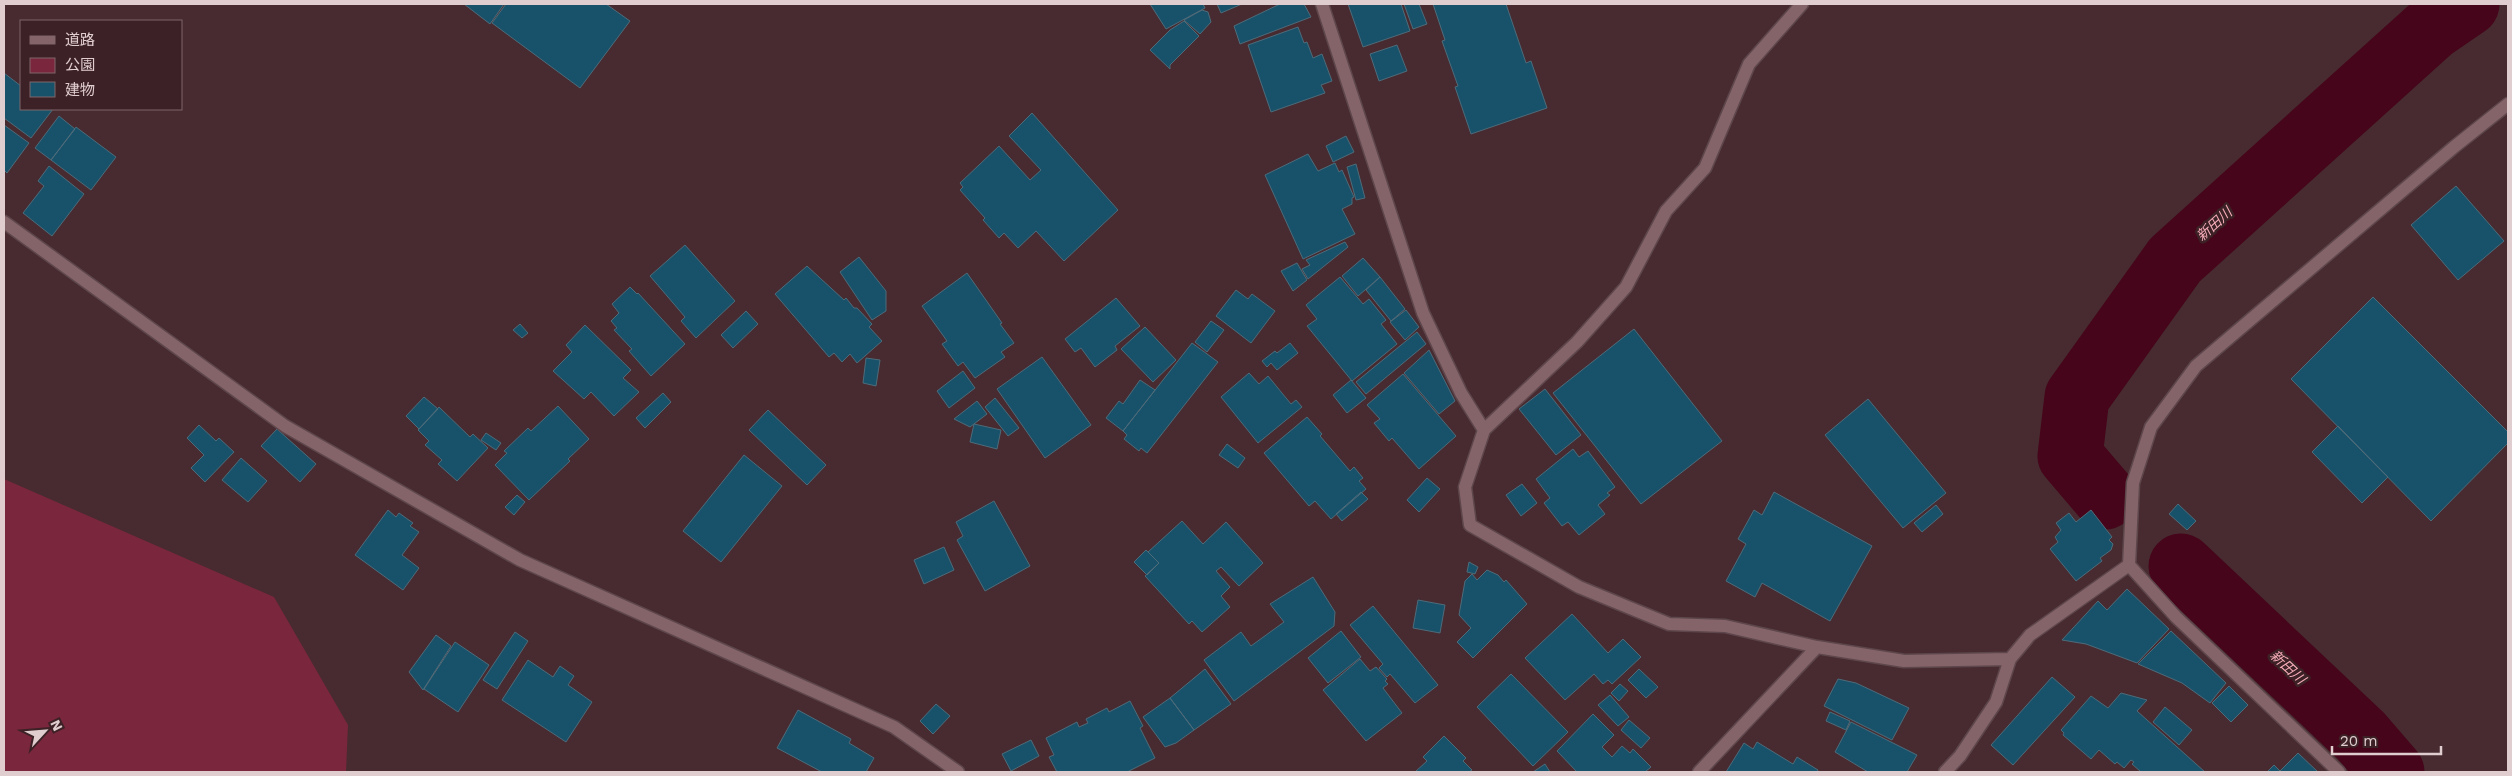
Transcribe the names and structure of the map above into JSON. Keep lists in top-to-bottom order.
{
  "water": ["新田川"],
  "legend": ["道路", "公園", "建物"],
  "scale_bar": "20 m",
  "north": "top right"
}
